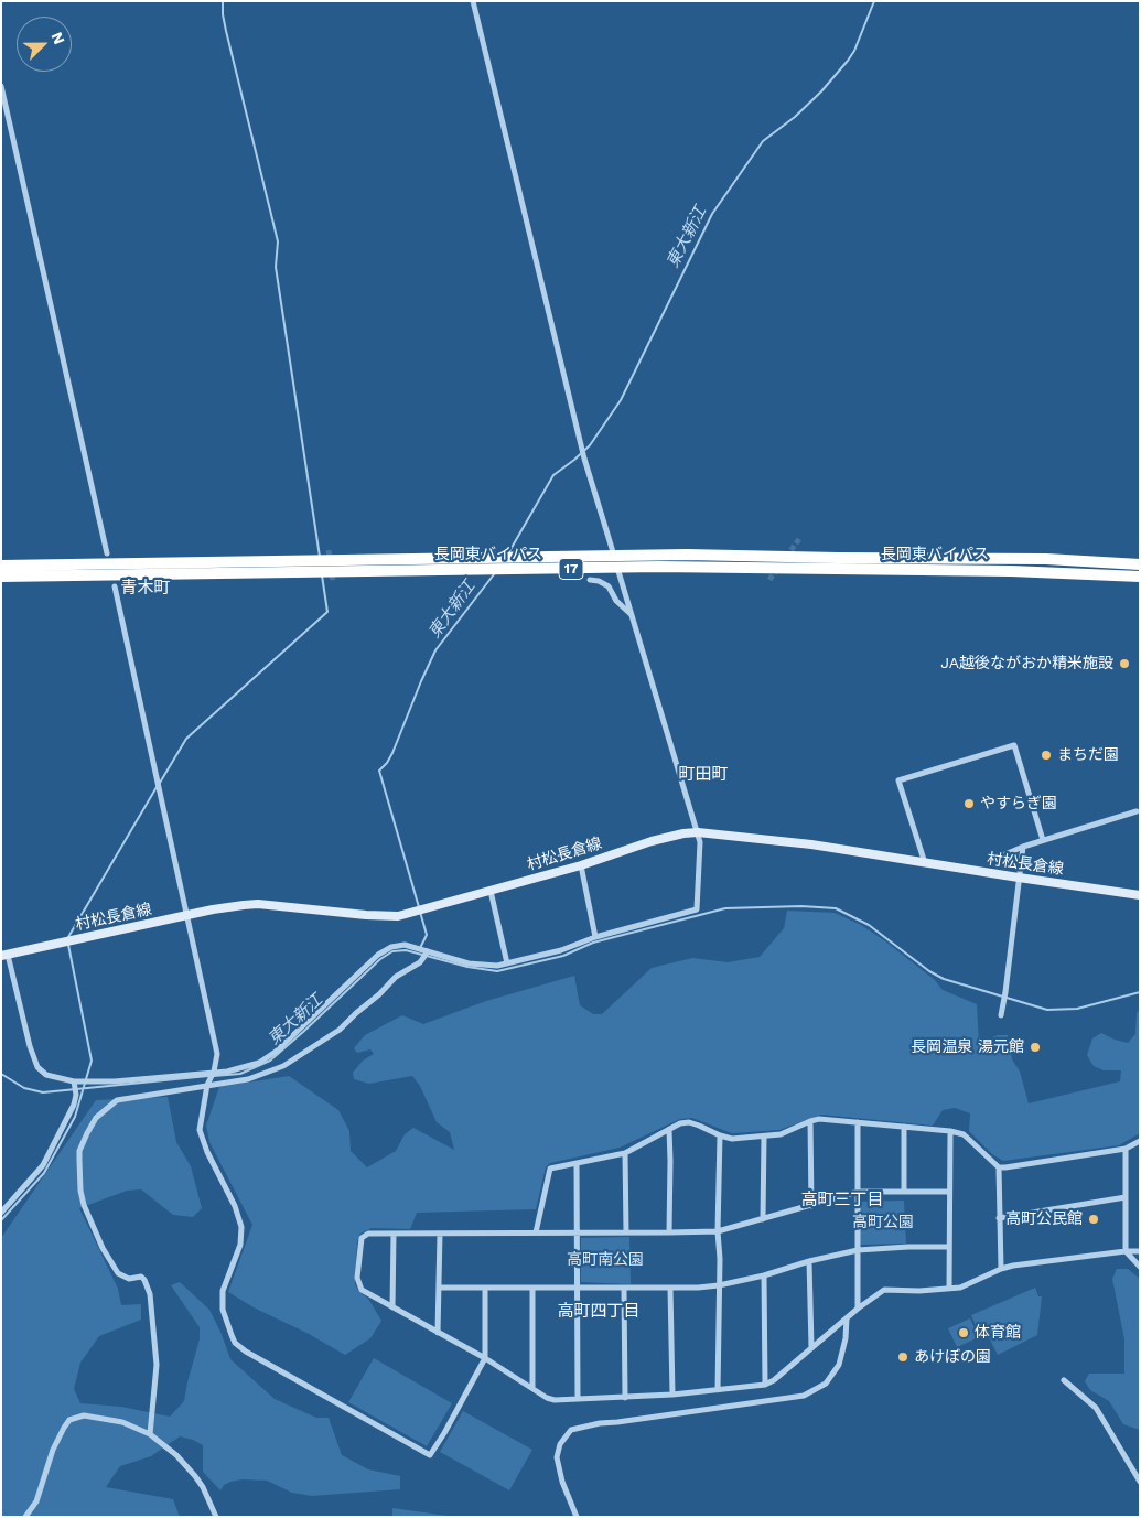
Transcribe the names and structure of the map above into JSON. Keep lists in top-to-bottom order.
{
  "streets": {
    "highway": ["長岡東バイパス", "17"],
    "main road": ["村松長倉線"]
  },
  "districts": [
    "青木町",
    "町田町",
    "高町三丁目",
    "高町四丁目"
  ],
  "water": ["東大新江"],
  "parks": ["高町公園", "高町南公園"],
  "places": [
    "JA越後ながおか精米施設",
    "まちだ園",
    "やすらぎ園",
    "長岡温泉 湯元館",
    "高町公民館",
    "体育館",
    "あけぼの園"
  ],
  "north": "top right"
}
